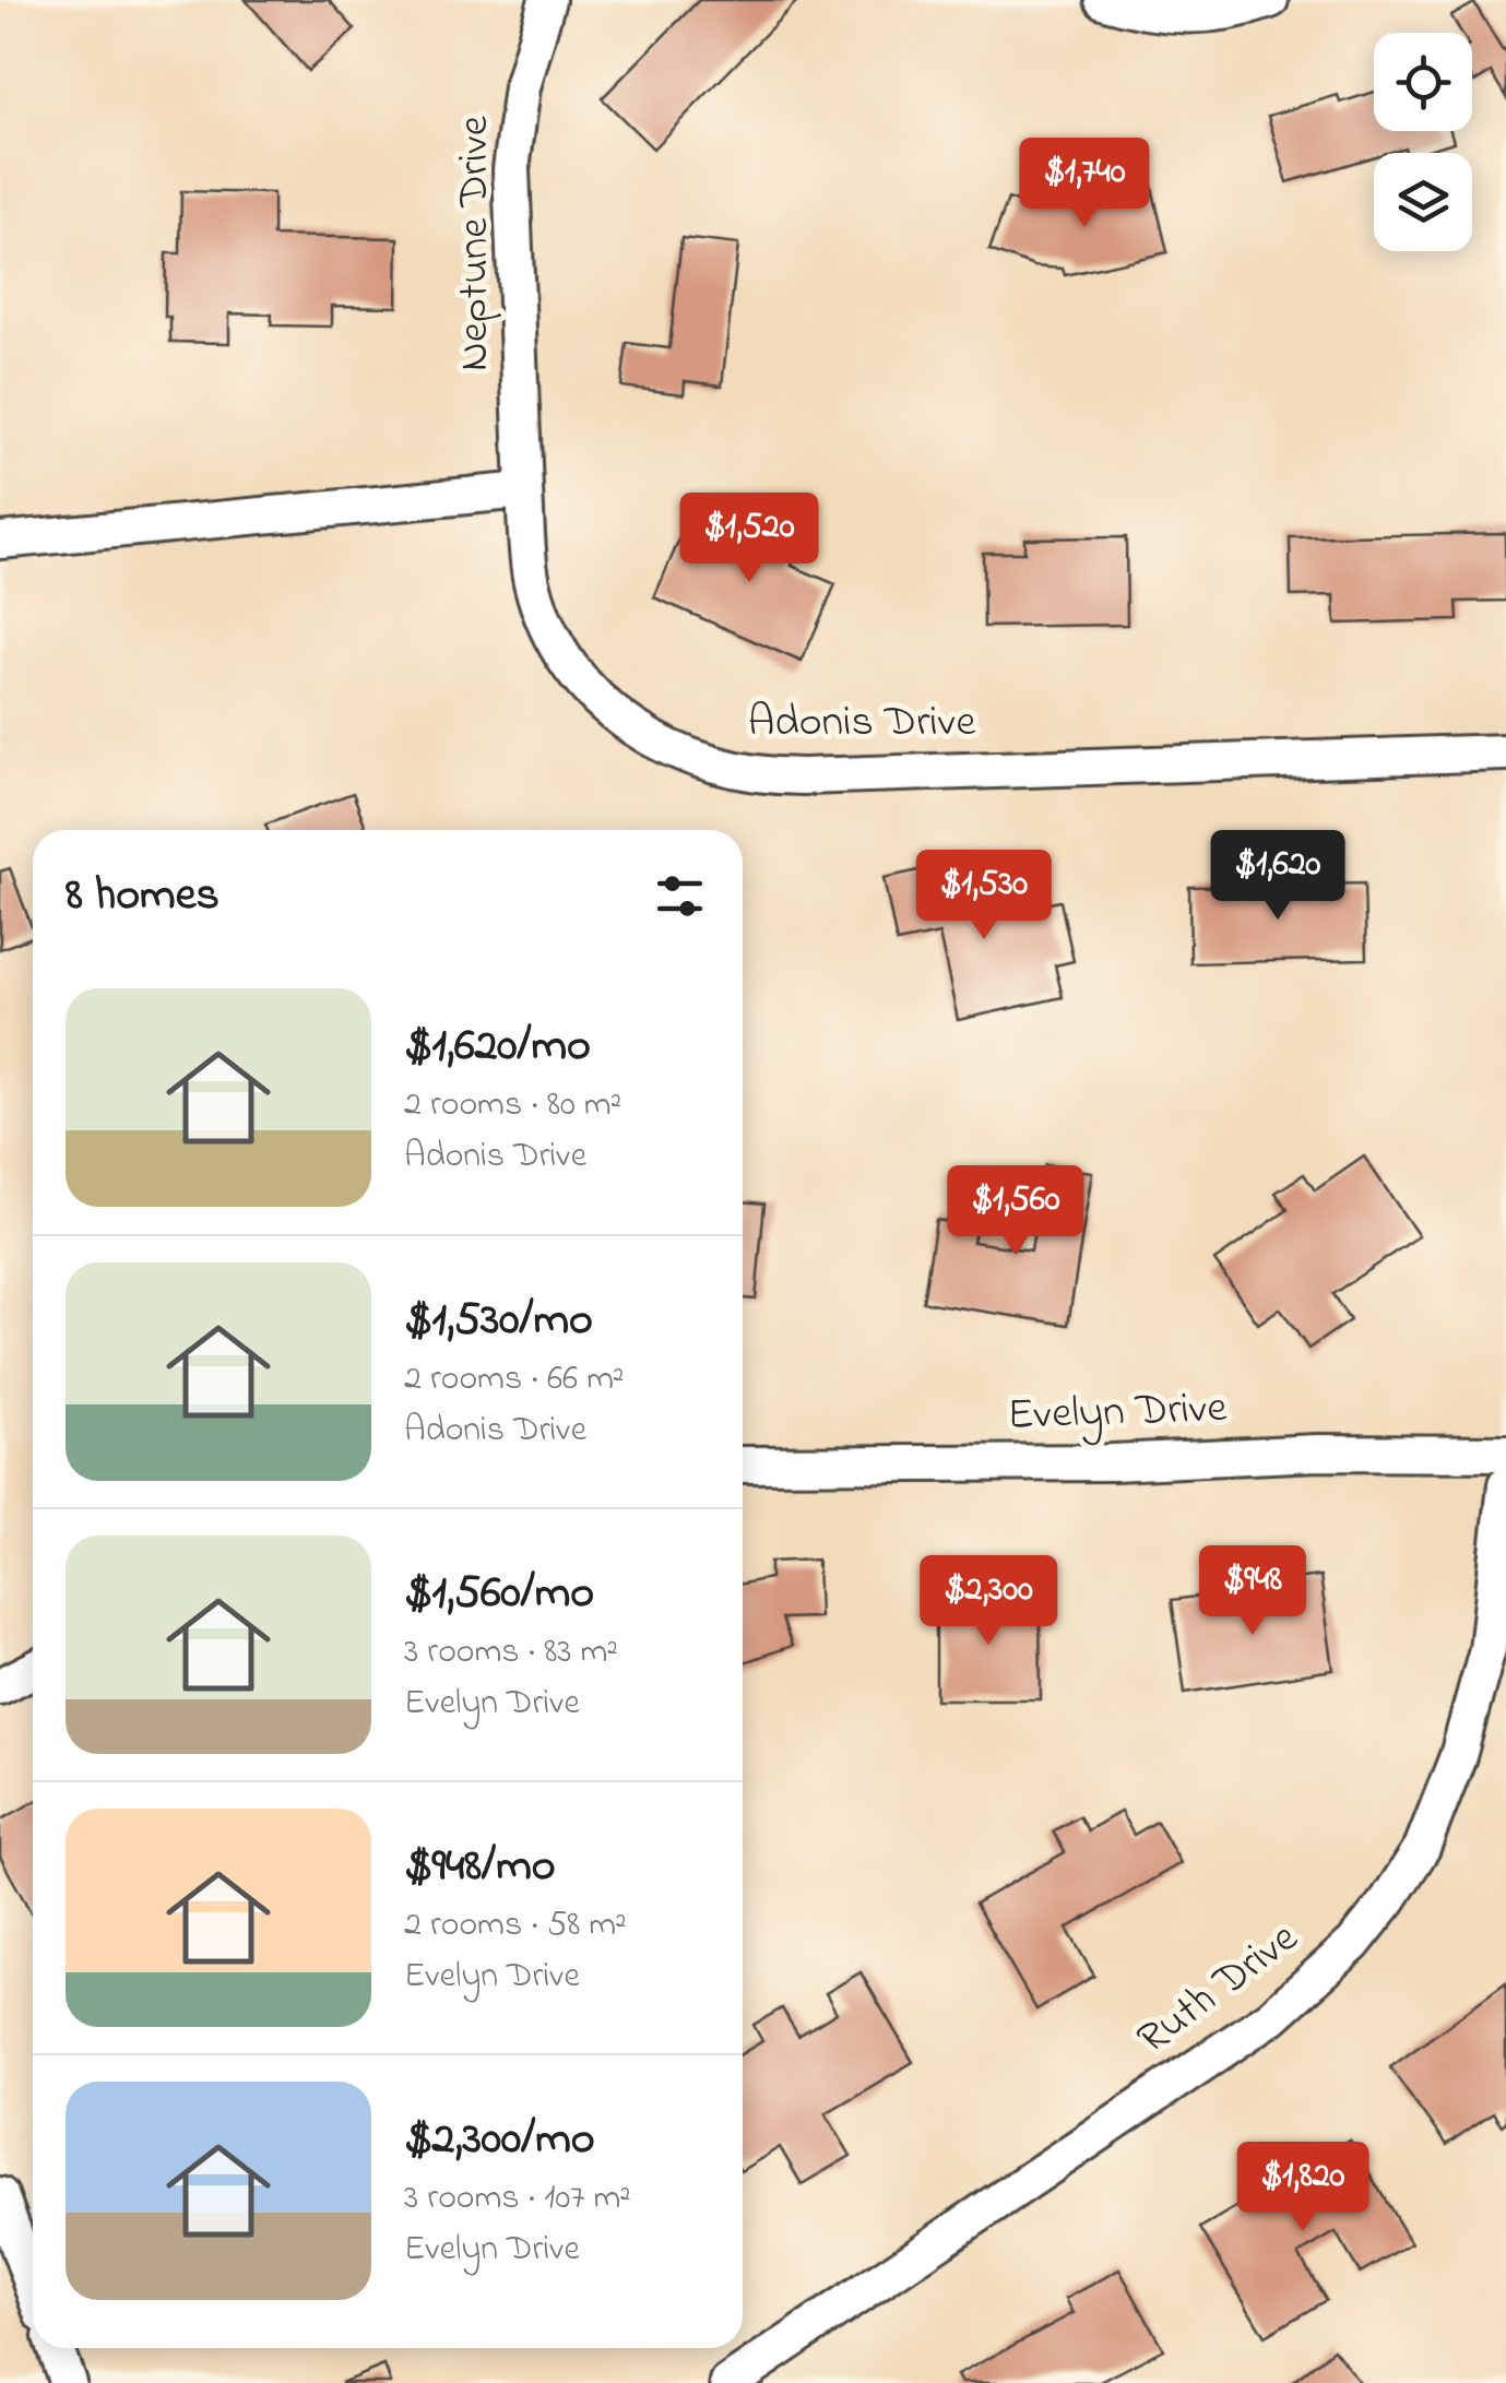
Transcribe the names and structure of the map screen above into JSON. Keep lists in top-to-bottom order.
{
  "streets": {
    "street": [
      "Neptune Drive",
      "Adonis Drive",
      "Evelyn Drive",
      "Ruth Drive"
    ]
  },
  "crossings": [
    ["Neptune Drive", "Adonis Drive"]
  ],
  "page": {
    "price": [
      "$1,740",
      "$1,520",
      "$1,620",
      "$1,530",
      "$1,560",
      "$948",
      "$2,300",
      "$1,820"
    ],
    "heading": "8 homes",
    "list": [
      {
        "name": "$1,620/mo",
        "note": "2 rooms · 80 m² · Adonis Drive"
      },
      {
        "name": "$1,530/mo",
        "note": "2 rooms · 66 m² · Adonis Drive"
      },
      {
        "name": "$1,560/mo",
        "note": "3 rooms · 83 m² · Evelyn Drive"
      },
      {
        "name": "$948/mo",
        "note": "2 rooms · 58 m² · Evelyn Drive"
      },
      {
        "name": "$2,300/mo",
        "note": "3 rooms · 107 m² · Evelyn Drive"
      }
    ]
  }
}
